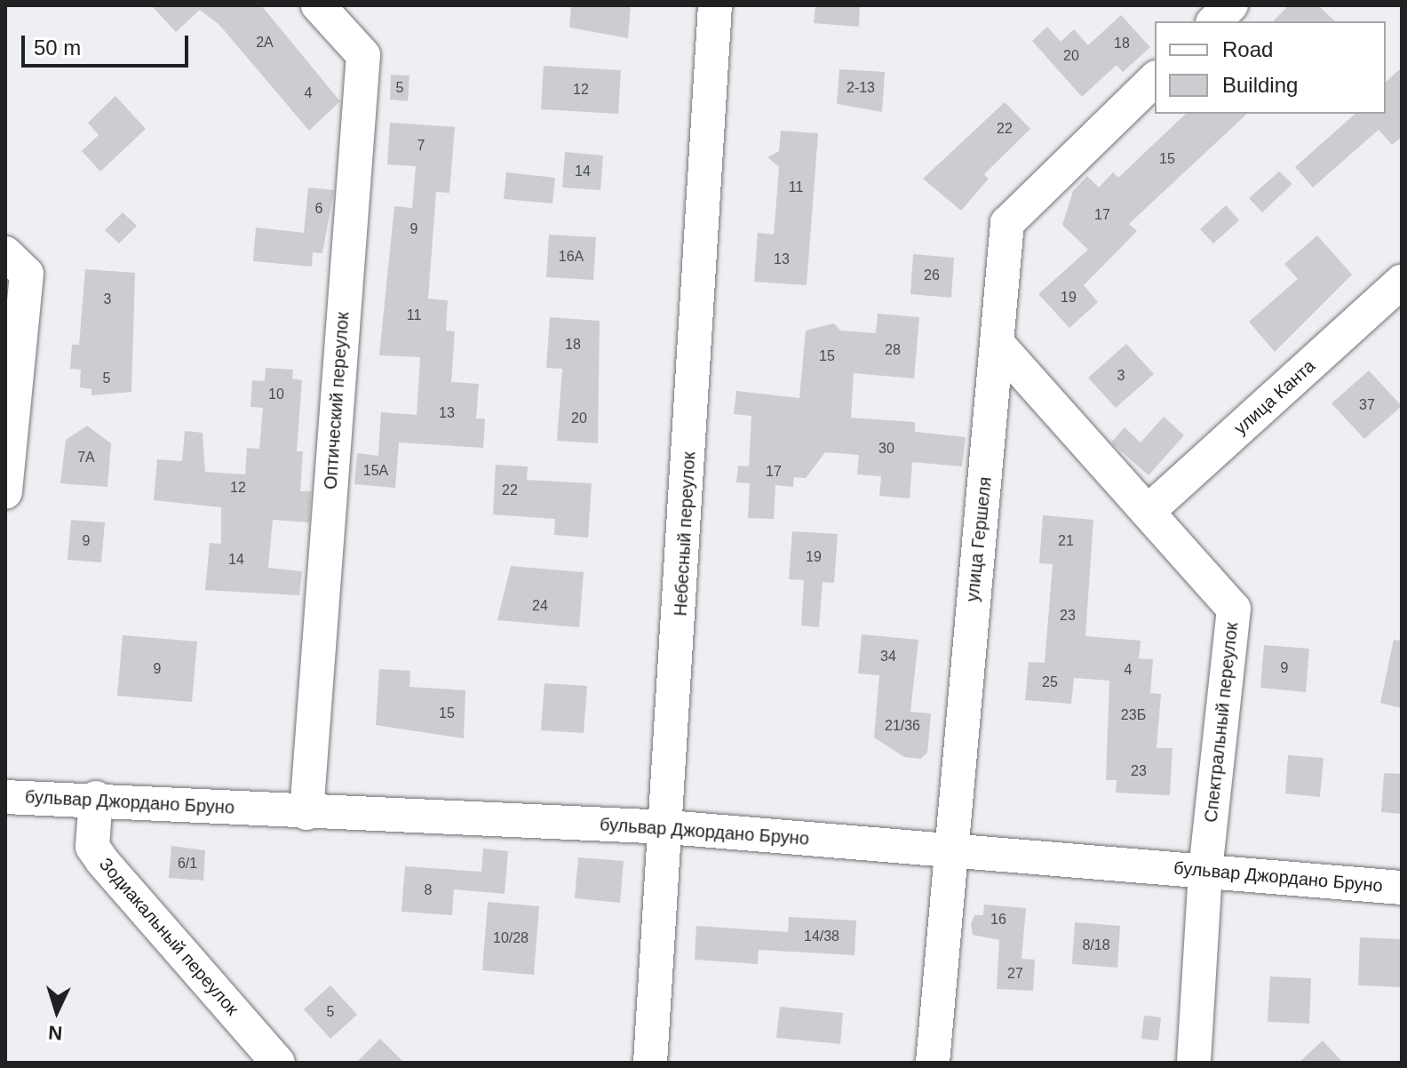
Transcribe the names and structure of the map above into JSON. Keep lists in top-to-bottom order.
{
  "streets": {
    "street": [
      "улица Канта",
      "Оптический переулок",
      "Небесный переулок",
      "улица Гершеля",
      "Спектральный переулок",
      "бульвар Джордано Бруно",
      "Зодиакальный переулок"
    ]
  },
  "crossings": [
    ["улица Канта", "Спектральный переулок"],
    ["Оптический переулок", "бульвар Джордано Бруно"],
    ["Небесный переулок", "бульвар Джордано Бруно"],
    ["улица Гершеля", "Спектральный переулок"],
    ["улица Гершеля", "бульвар Джордано Бруно"],
    ["Спектральный переулок", "бульвар Джордано Бруно"],
    ["бульвар Джордано Бруно", "Зодиакальный переулок"]
  ],
  "house_numbers": [
    "2А",
    "18",
    "20",
    "5",
    "2-13",
    "12",
    "4",
    "22",
    "7",
    "15",
    "14",
    "11",
    "6",
    "17",
    "9",
    "16А",
    "13",
    "26",
    "19",
    "3",
    "11",
    "18",
    "28",
    "15",
    "3",
    "5",
    "10",
    "37",
    "13",
    "20",
    "30",
    "7А",
    "15А",
    "17",
    "12",
    "22",
    "9",
    "21",
    "19",
    "14",
    "24",
    "23",
    "34",
    "9",
    "9",
    "4",
    "25",
    "15",
    "23Б",
    "21/36",
    "23",
    "6/1",
    "8",
    "16",
    "14/38",
    "10/28",
    "8/18",
    "27",
    "5"
  ],
  "legend": ["Road", "Building"],
  "scale_bar": "50 m",
  "north": "bottom"
}
